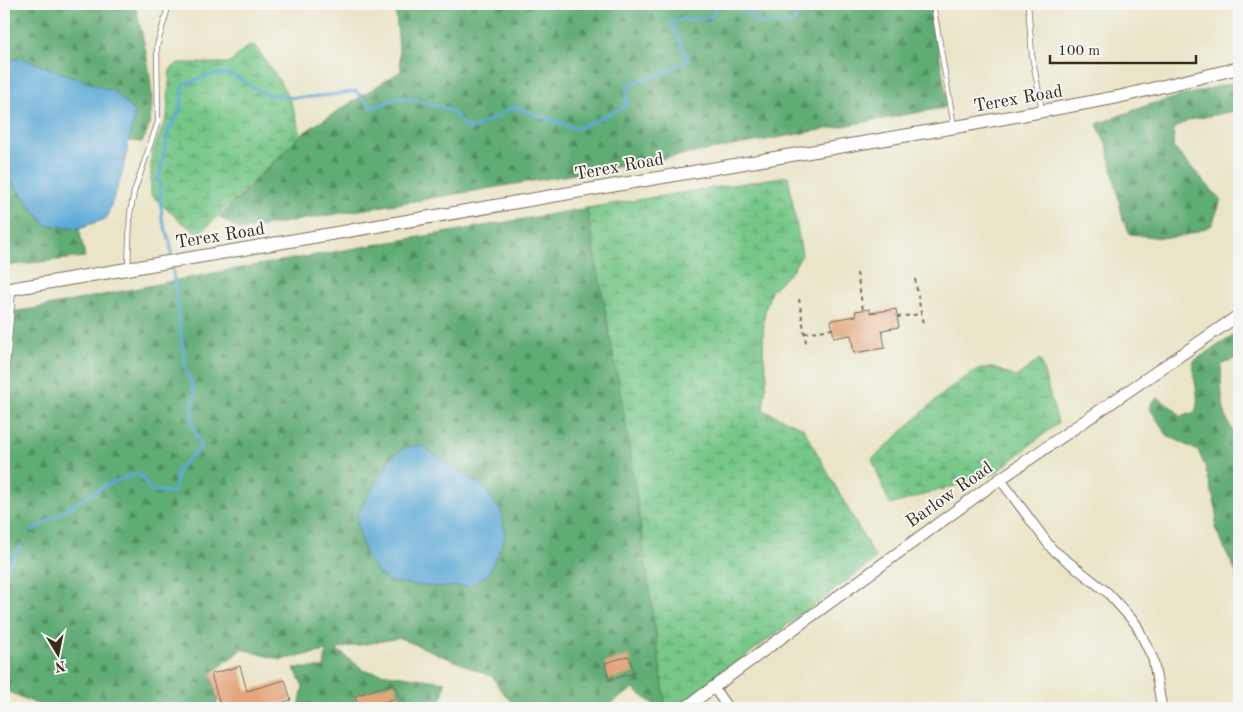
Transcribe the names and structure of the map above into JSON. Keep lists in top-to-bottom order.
{
  "streets": {
    "main road": ["Terex Road"],
    "street": ["Barlow Road"]
  },
  "scale_bar": "100 m",
  "north": "bottom"
}
